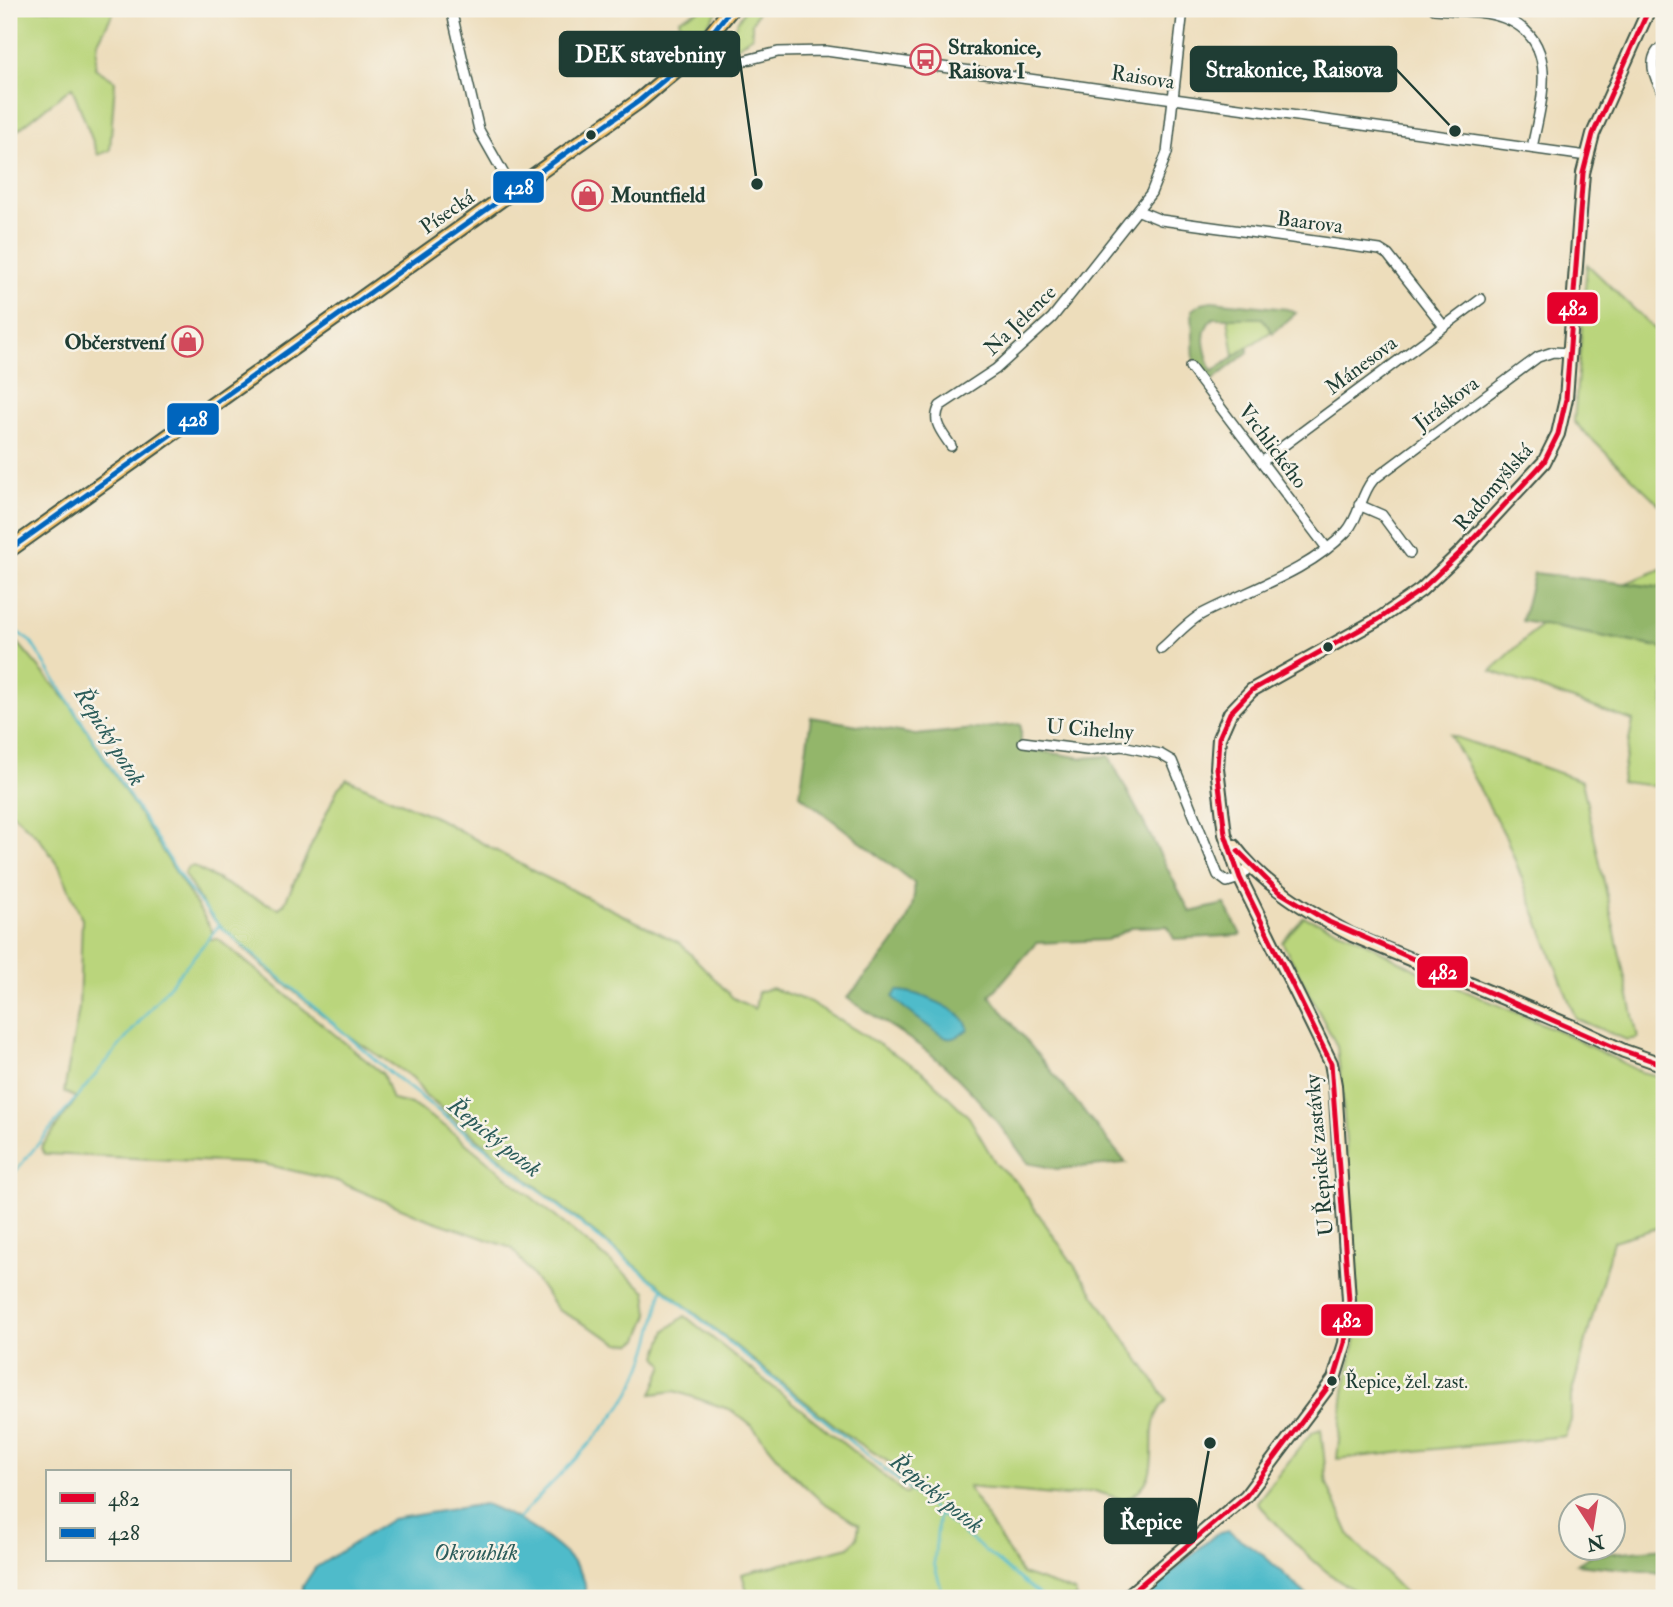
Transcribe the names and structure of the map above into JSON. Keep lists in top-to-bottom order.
{
  "streets": {
    "main road": ["Písecká", "Radomyšlská", "U Řepické zastávky"],
    "street": [
      "Raisova",
      "Baarova",
      "Na Jelence",
      "Mánesova",
      "Jiráskova",
      "Vrchlického",
      "U Cihelny"
    ]
  },
  "crossings": [
    ["Raisova", "Písecká"],
    ["Raisova", "Na Jelence"],
    ["Raisova", "Radomyšlská"],
    ["Baarova", "Na Jelence"],
    ["Baarova", "Mánesova"],
    ["Mánesova", "Vrchlického"],
    ["Jiráskova", "Vrchlického"],
    ["Jiráskova", "Radomyšlská"],
    ["Radomyšlská", "U Cihelny"],
    ["Radomyšlská", "U Řepické zastávky"],
    ["U Cihelny", "U Řepické zastávky"]
  ],
  "water": ["Řepický potok", "Okrouhlík"],
  "places": {
    "bus stop": ["Strakonice, Raisova I"],
    "other": [
      "Strakonice, Raisova",
      "DEK stavebniny",
      "Řepice, žel. zast.",
      "Řepice"
    ],
    "shop": ["Mountfield", "Občerstvení"]
  },
  "lines": ["transit line 482", "transit line 428"],
  "legend": ["482", "428"],
  "north": "bottom"
}
